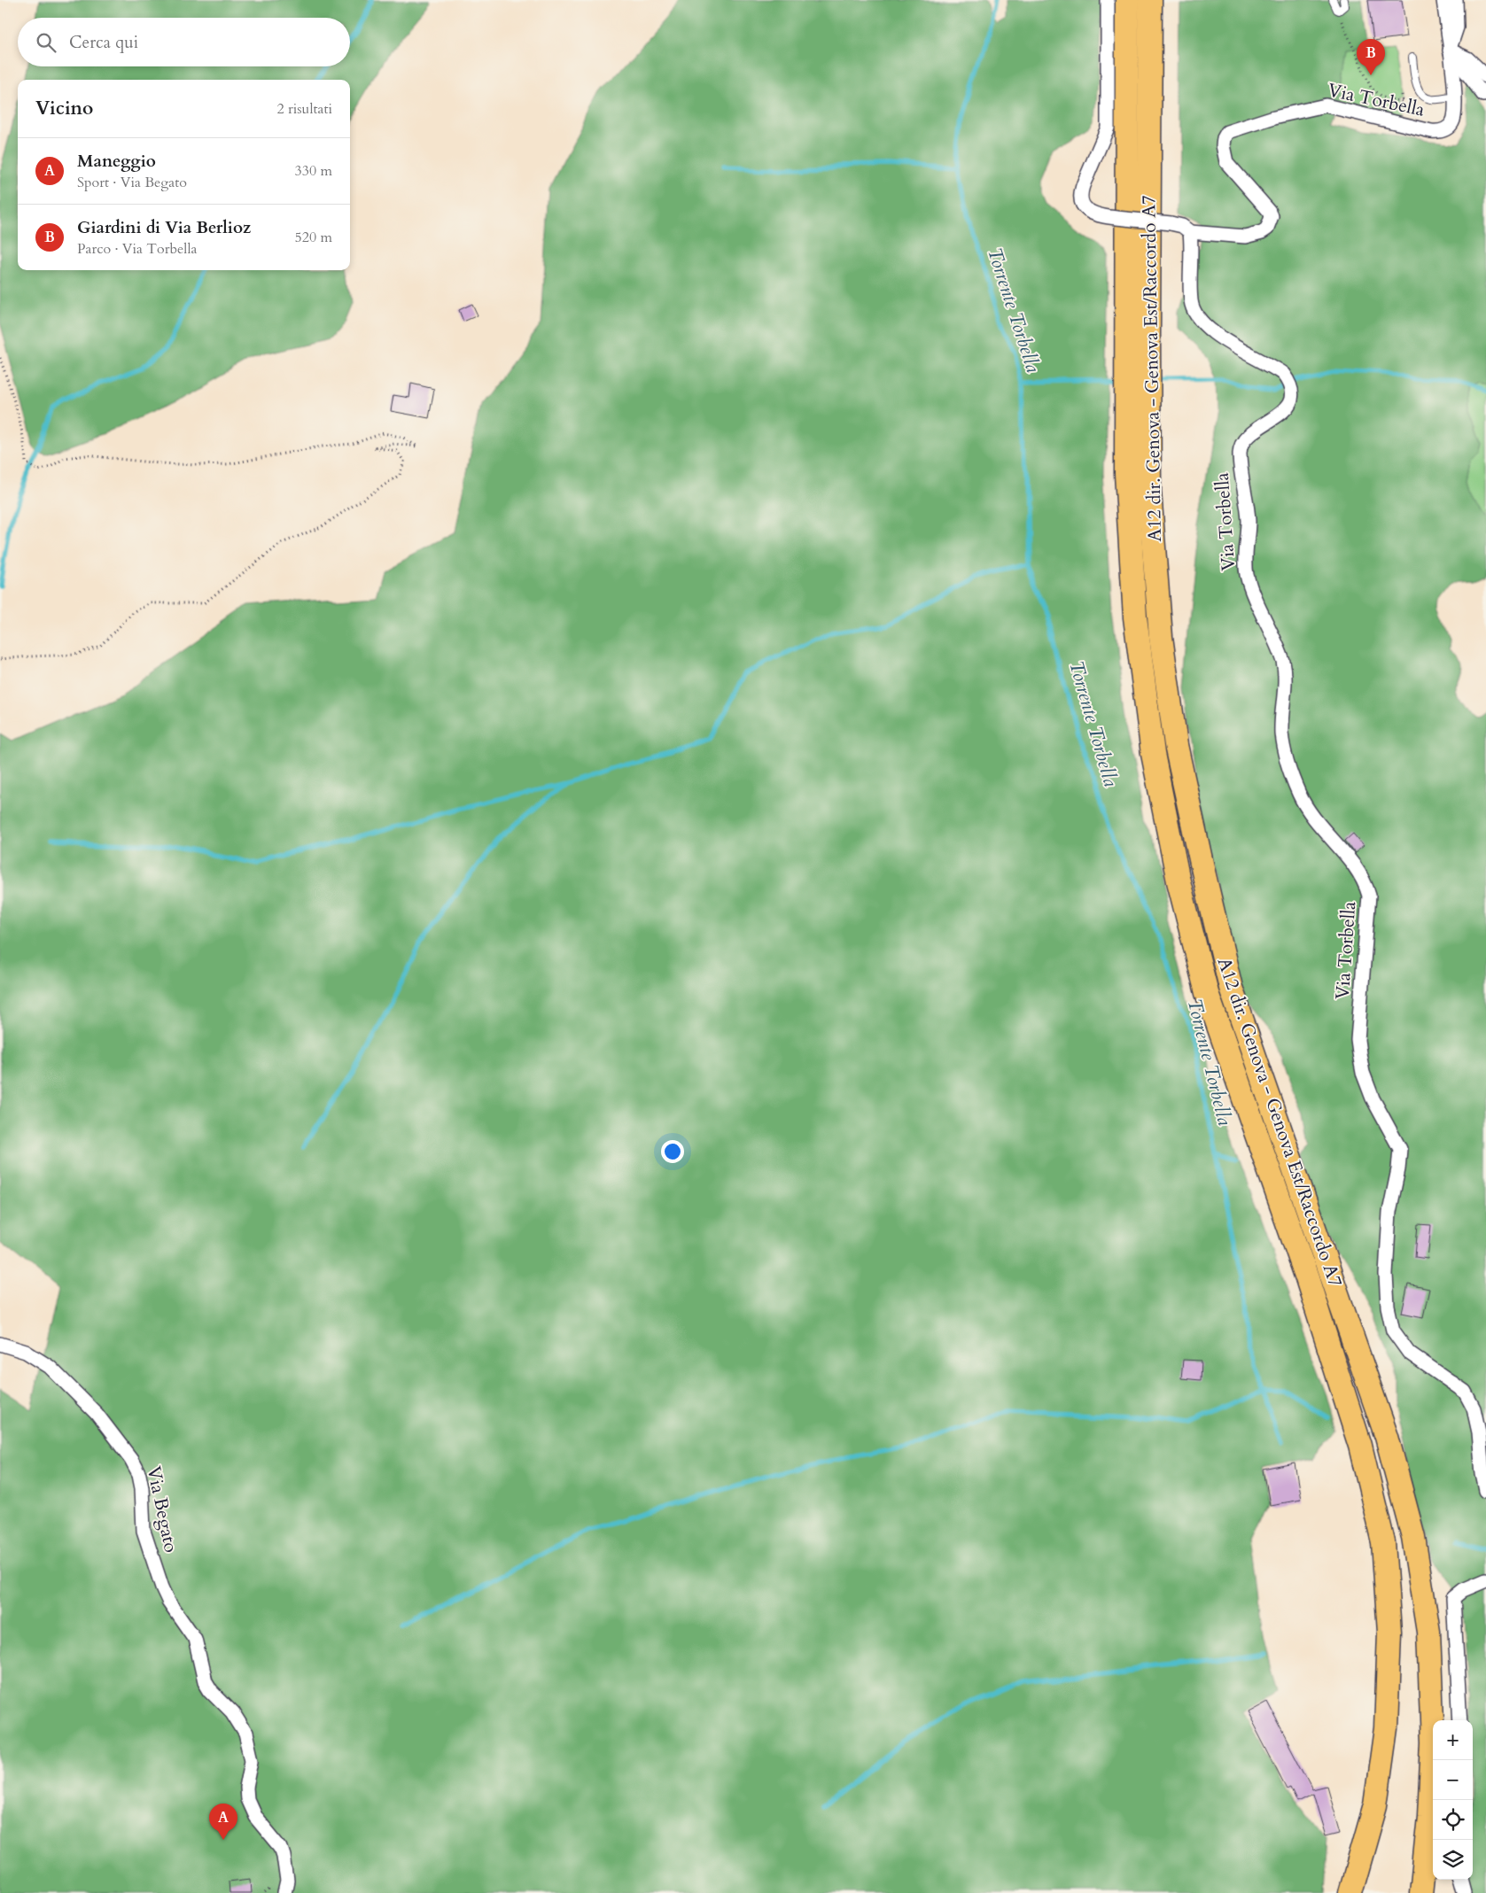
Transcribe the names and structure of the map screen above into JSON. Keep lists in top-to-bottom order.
{
  "streets": {
    "highway": ["A12 dir. Genova - Genova Est/Raccordo A7"],
    "street": ["Via Torbella", "Via Begato"]
  },
  "water": ["Torrente Torbella"],
  "page": {
    "search": "Cerca qui",
    "pins": ["B", "A"],
    "heading": ["Vicino", "2 risultati"],
    "list": [
      {
        "mark": "A",
        "name": "Maneggio",
        "note": "Sport · Via Begato",
        "value": "330 m"
      },
      {
        "mark": "B",
        "name": "Giardini di Via Berlioz",
        "note": "Parco · Via Torbella",
        "value": "520 m"
      }
    ],
    "map_buttons": ["+", "−"]
  }
}
